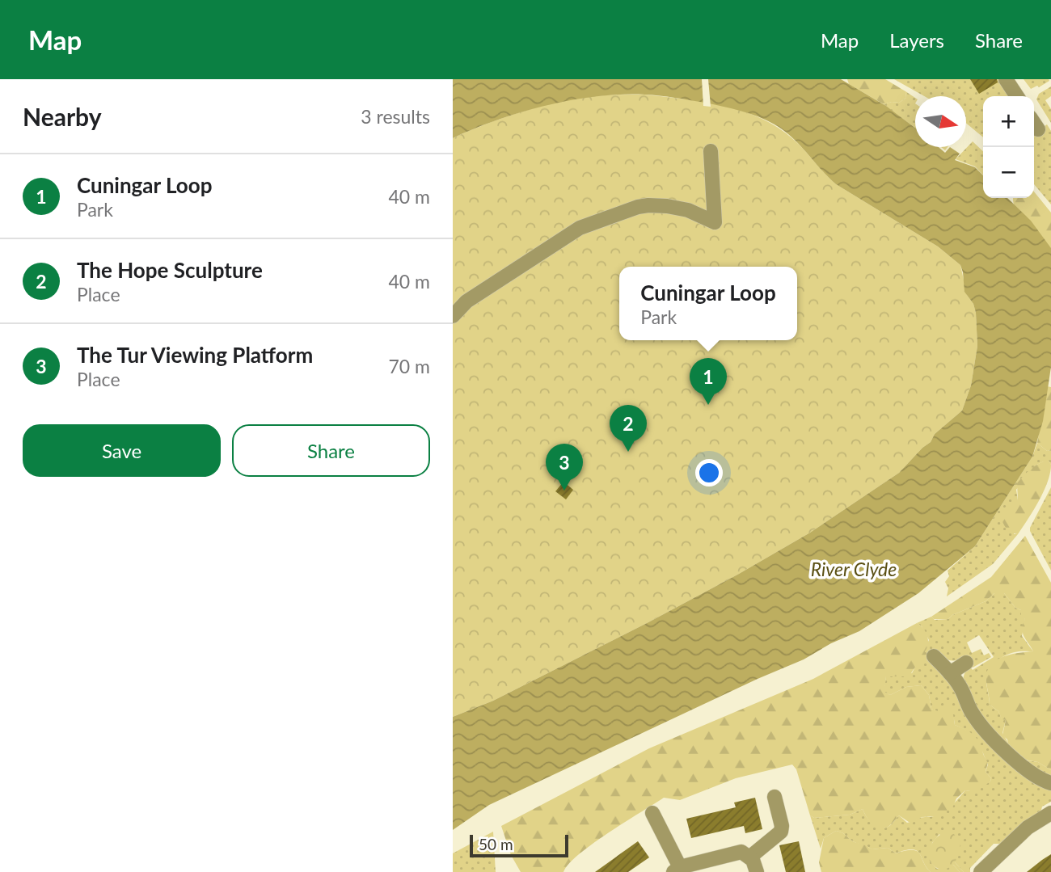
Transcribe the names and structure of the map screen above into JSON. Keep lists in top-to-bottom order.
{
  "water": ["River Clyde"],
  "scale_bar": "50 m",
  "north": "right",
  "page": {
    "header": "Map",
    "nav": ["Map", "Layers", "Share"],
    "heading": ["Nearby", "3 results"],
    "map_buttons": ["+", "−"],
    "list": [
      {
        "mark": "1",
        "name": "Cuningar Loop",
        "note": "Park",
        "value": "40 m"
      },
      {
        "mark": "2",
        "name": "The Hope Sculpture",
        "note": "Place",
        "value": "40 m"
      },
      {
        "mark": "3",
        "name": "The Tur Viewing Platform",
        "note": "Place",
        "value": "70 m"
      }
    ],
    "popup": ["Cuningar Loop", "Park"],
    "pins": ["1", "2", "3"],
    "buttons": ["Save", "Share"],
    "scale": "50 m"
  }
}
